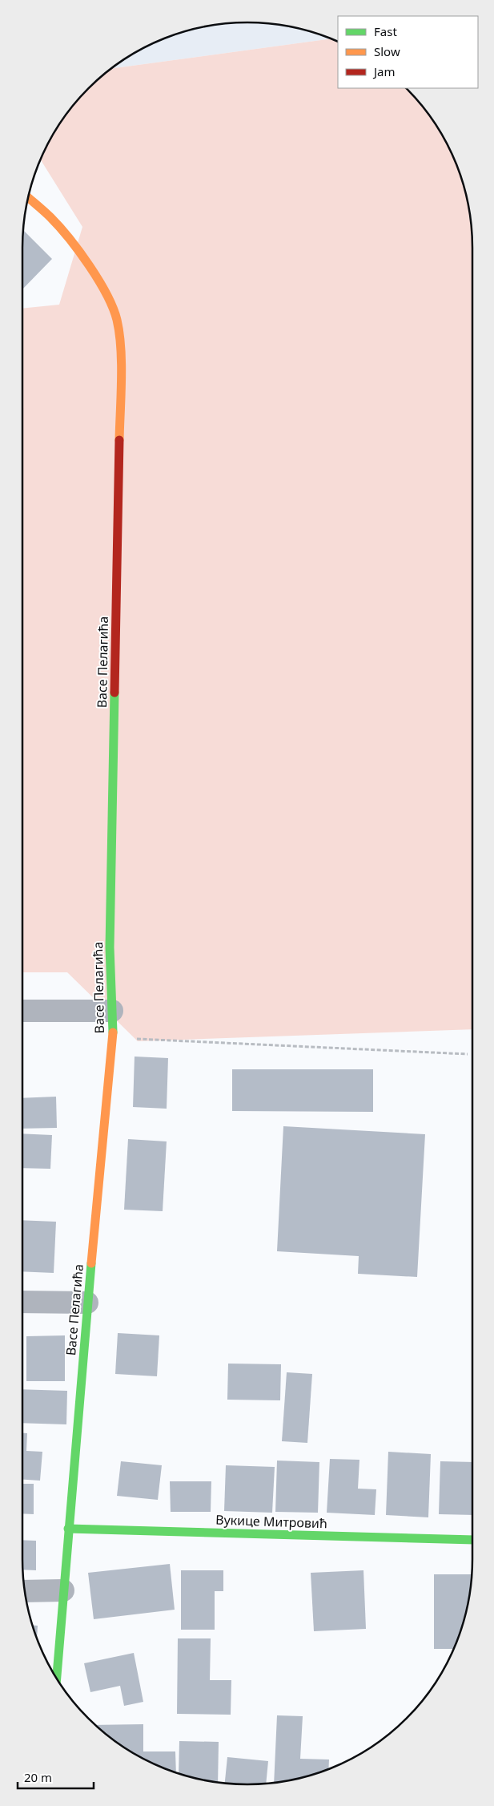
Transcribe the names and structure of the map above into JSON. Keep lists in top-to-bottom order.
{
  "streets": {
    "street": ["Васе Пелагића", "Вукице Митровић"]
  },
  "crossings": [
    ["Васе Пелагића", "Вукице Митровић"]
  ],
  "legend": ["Fast", "Slow", "Jam"],
  "scale_bar": "20 m"
}
